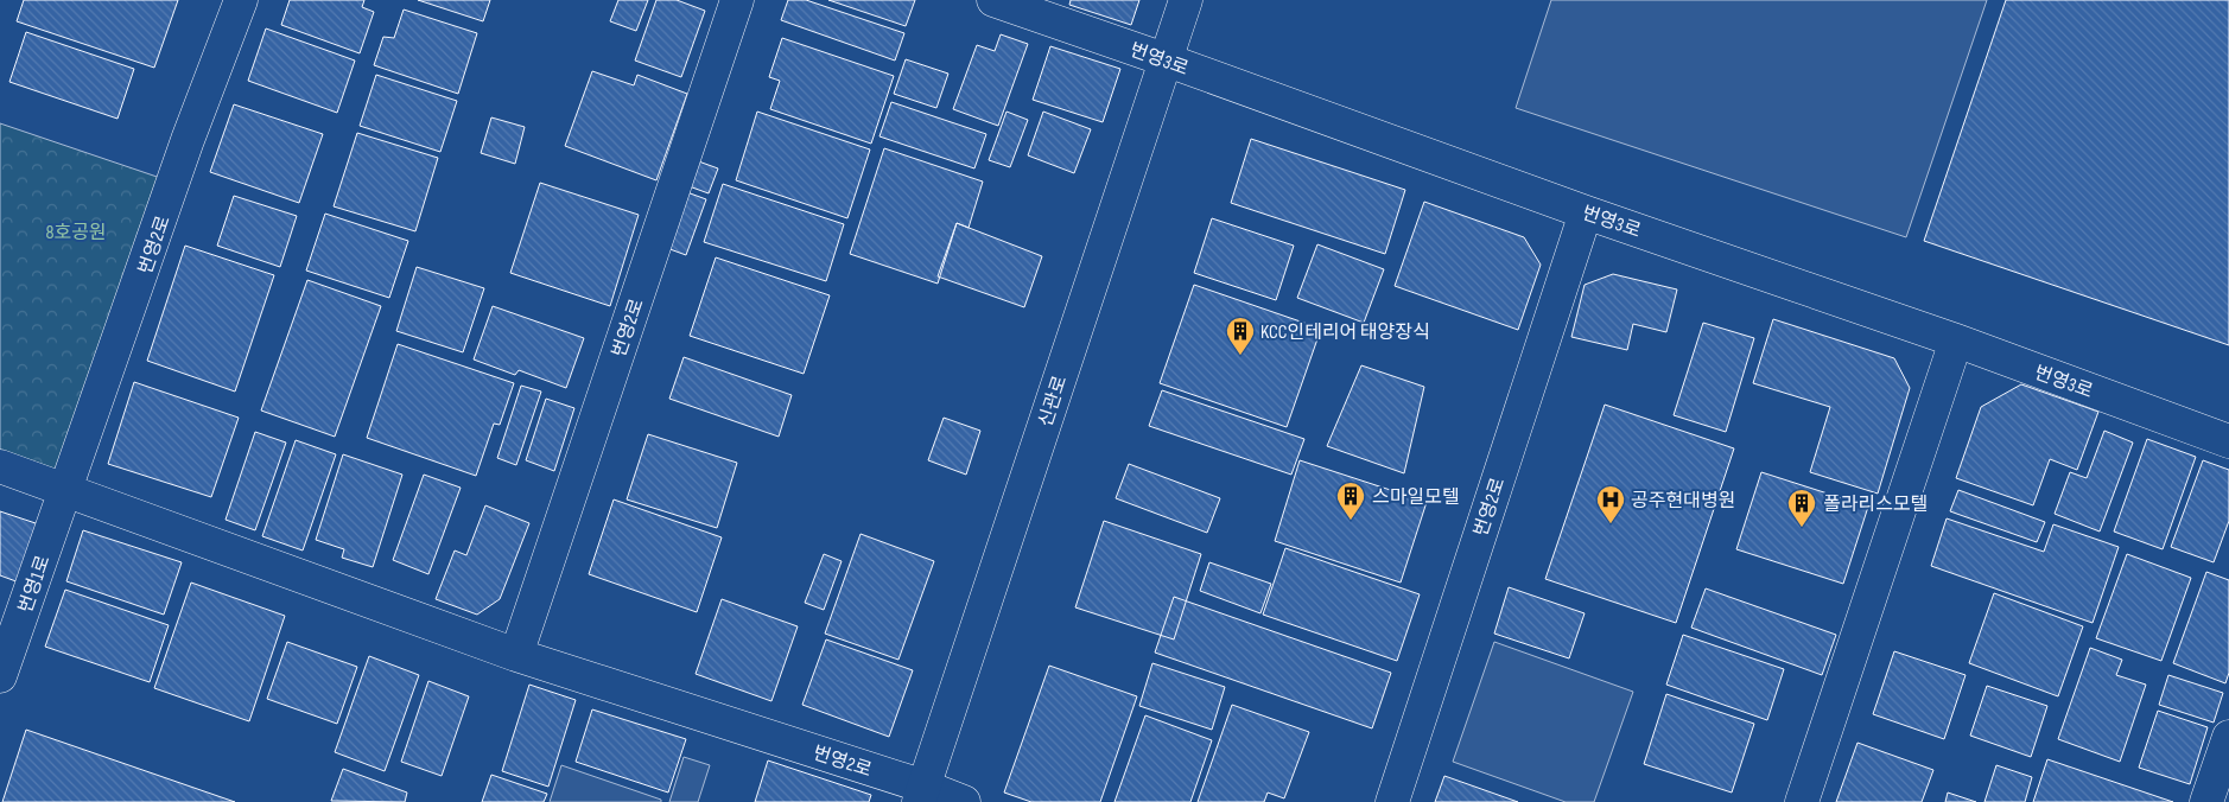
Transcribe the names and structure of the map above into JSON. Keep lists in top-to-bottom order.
{
  "streets": {
    "street": [
      "번영3로",
      "번영2로",
      "신관로",
      "번영1로"
    ]
  },
  "crossings": [
    ["번영3로", "번영2로"],
    ["번영3로", "신관로"],
    ["번영2로", "신관로"],
    ["번영2로", "번영1로"]
  ],
  "parks": ["8호공원"],
  "places": {
    "building": ["KCC인테리어 태양장식", "스마일모텔", "폴라리스모텔"],
    "hospital": ["공주현대병원"]
  }
}
